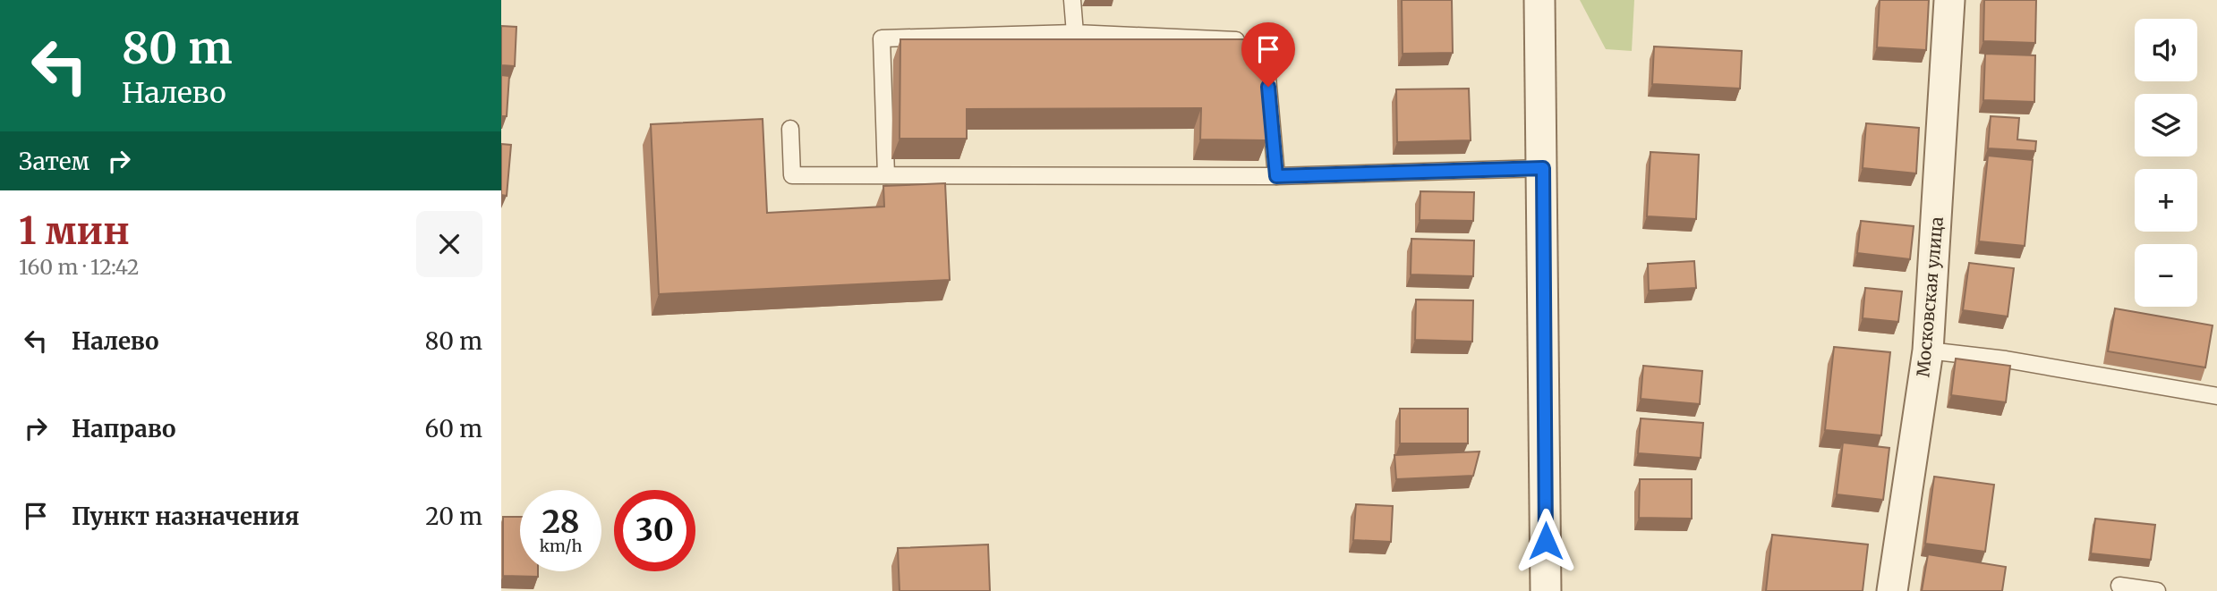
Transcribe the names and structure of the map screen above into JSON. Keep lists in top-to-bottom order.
{
  "streets": {
    "street": ["Московская улица"]
  },
  "page": {
    "turn": ["80 m", "Налево"],
    "map_buttons": ["+", "−"],
    "then": "Затем",
    "heading": ["1 мин", "160 m · 12:42"],
    "list": [
      {
        "name": "Налево",
        "value": "80 m"
      },
      {
        "name": "Направо",
        "value": "60 m"
      },
      {
        "name": "Пункт назначения",
        "value": "20 m"
      }
    ],
    "speed": "28 km/h",
    "limit": "30"
  }
}
